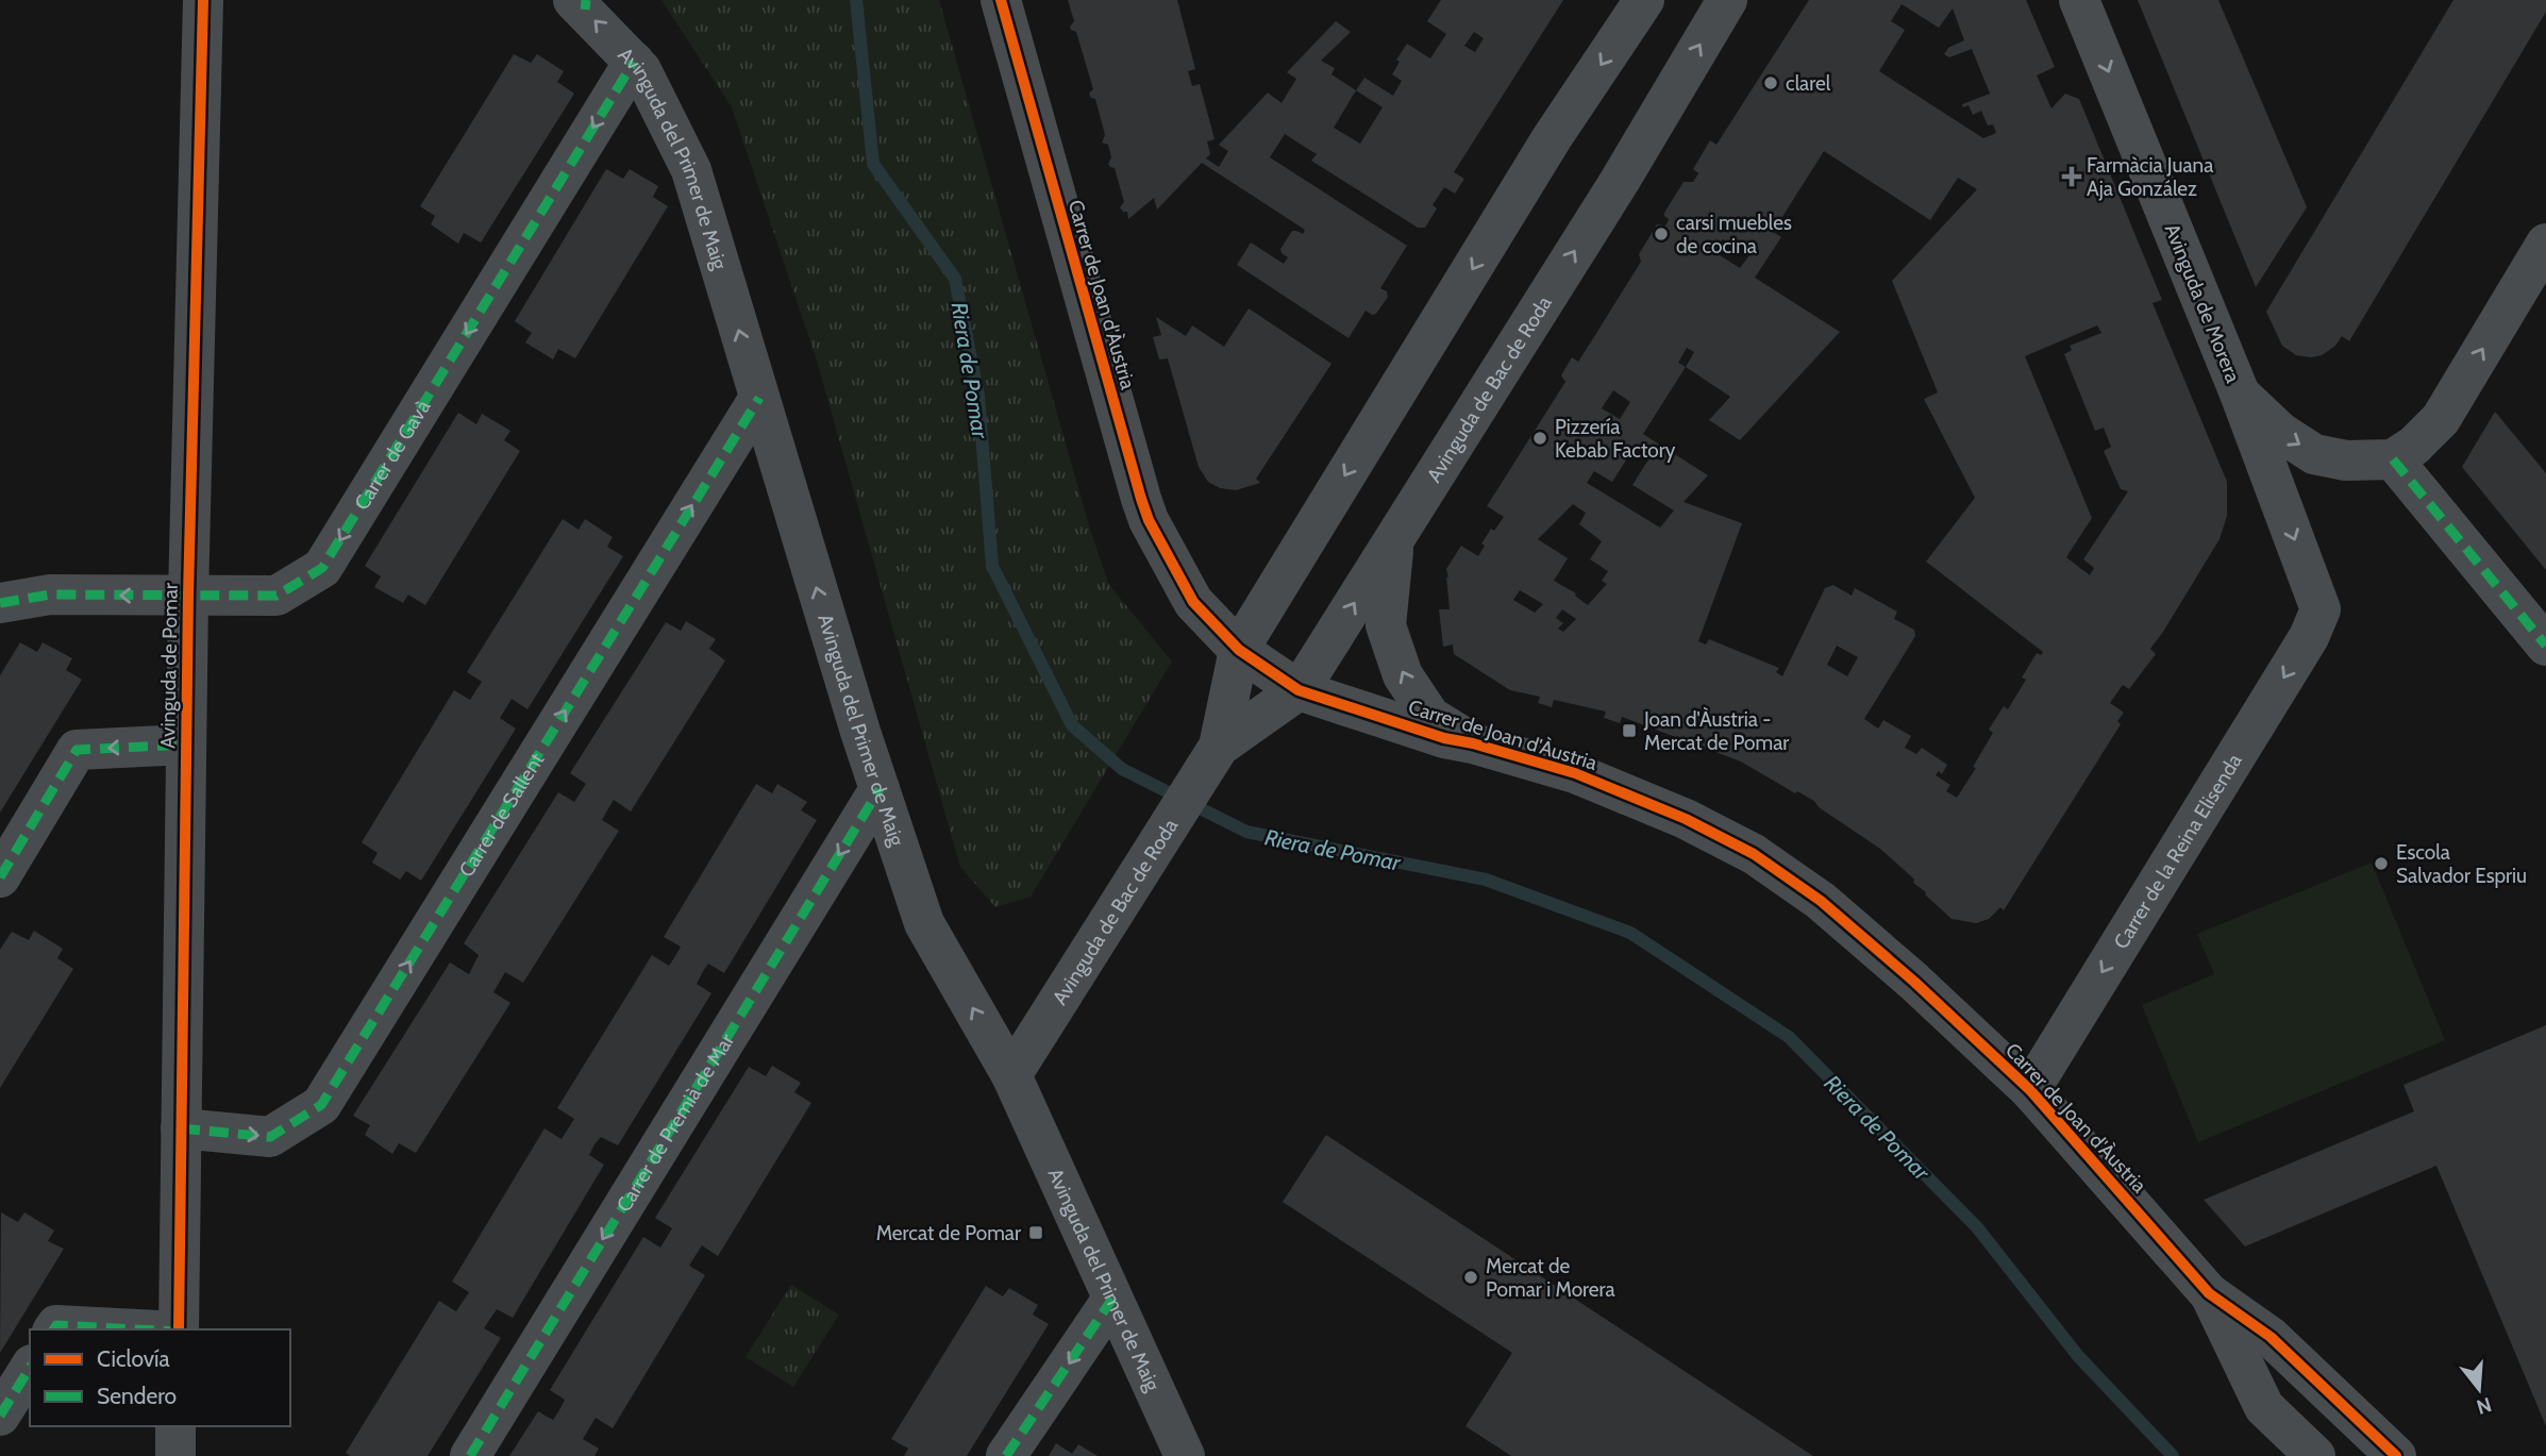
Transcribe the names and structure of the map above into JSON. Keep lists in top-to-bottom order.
{
  "streets": {
    "street": [
      "Avinguda del Primer de Maig",
      "Carrer de Joan d'Àustria",
      "Avinguda de Morera",
      "Avinguda de Bac de Roda",
      "Carrer de Gavà",
      "Avinguda de Pomar",
      "Carrer de Sallent",
      "Carrer de la Reina Elisenda",
      "Carrer de Premià de Mar"
    ]
  },
  "crossings": [
    ["Avinguda del Primer de Maig", "Avinguda de Bac de Roda"],
    ["Avinguda del Primer de Maig", "Carrer de Gavà"],
    ["Avinguda del Primer de Maig", "Carrer de Sallent"],
    ["Avinguda del Primer de Maig", "Carrer de Premià de Mar"],
    ["Carrer de Joan d'Àustria", "Avinguda de Bac de Roda"],
    ["Carrer de Joan d'Àustria", "Carrer de la Reina Elisenda"],
    ["Avinguda de Morera", "Carrer de la Reina Elisenda"],
    ["Carrer de Gavà", "Avinguda de Pomar"],
    ["Avinguda de Pomar", "Carrer de Sallent"]
  ],
  "one_way": [
    "Avinguda del Primer de Maig",
    "Avinguda de Morera",
    "Carrer de Gavà",
    "Carrer de Sallent",
    "Carrer de la Reina Elisenda",
    "Carrer de Premià de Mar"
  ],
  "water": ["Riera de Pomar"],
  "places": {
    "other": [
      "clarel",
      "carsi muebles de cocina",
      "Pizzería Kebab Factory",
      "Escola Salvador Espriu",
      "Mercat de Pomar i Morera"
    ],
    "health": ["Farmàcia Juana Aja González"],
    "transit": ["Joan d'Àustria - Mercat de Pomar", "Mercat de Pomar"]
  },
  "legend": ["Ciclovía", "Sendero"],
  "north": "bottom"
}
